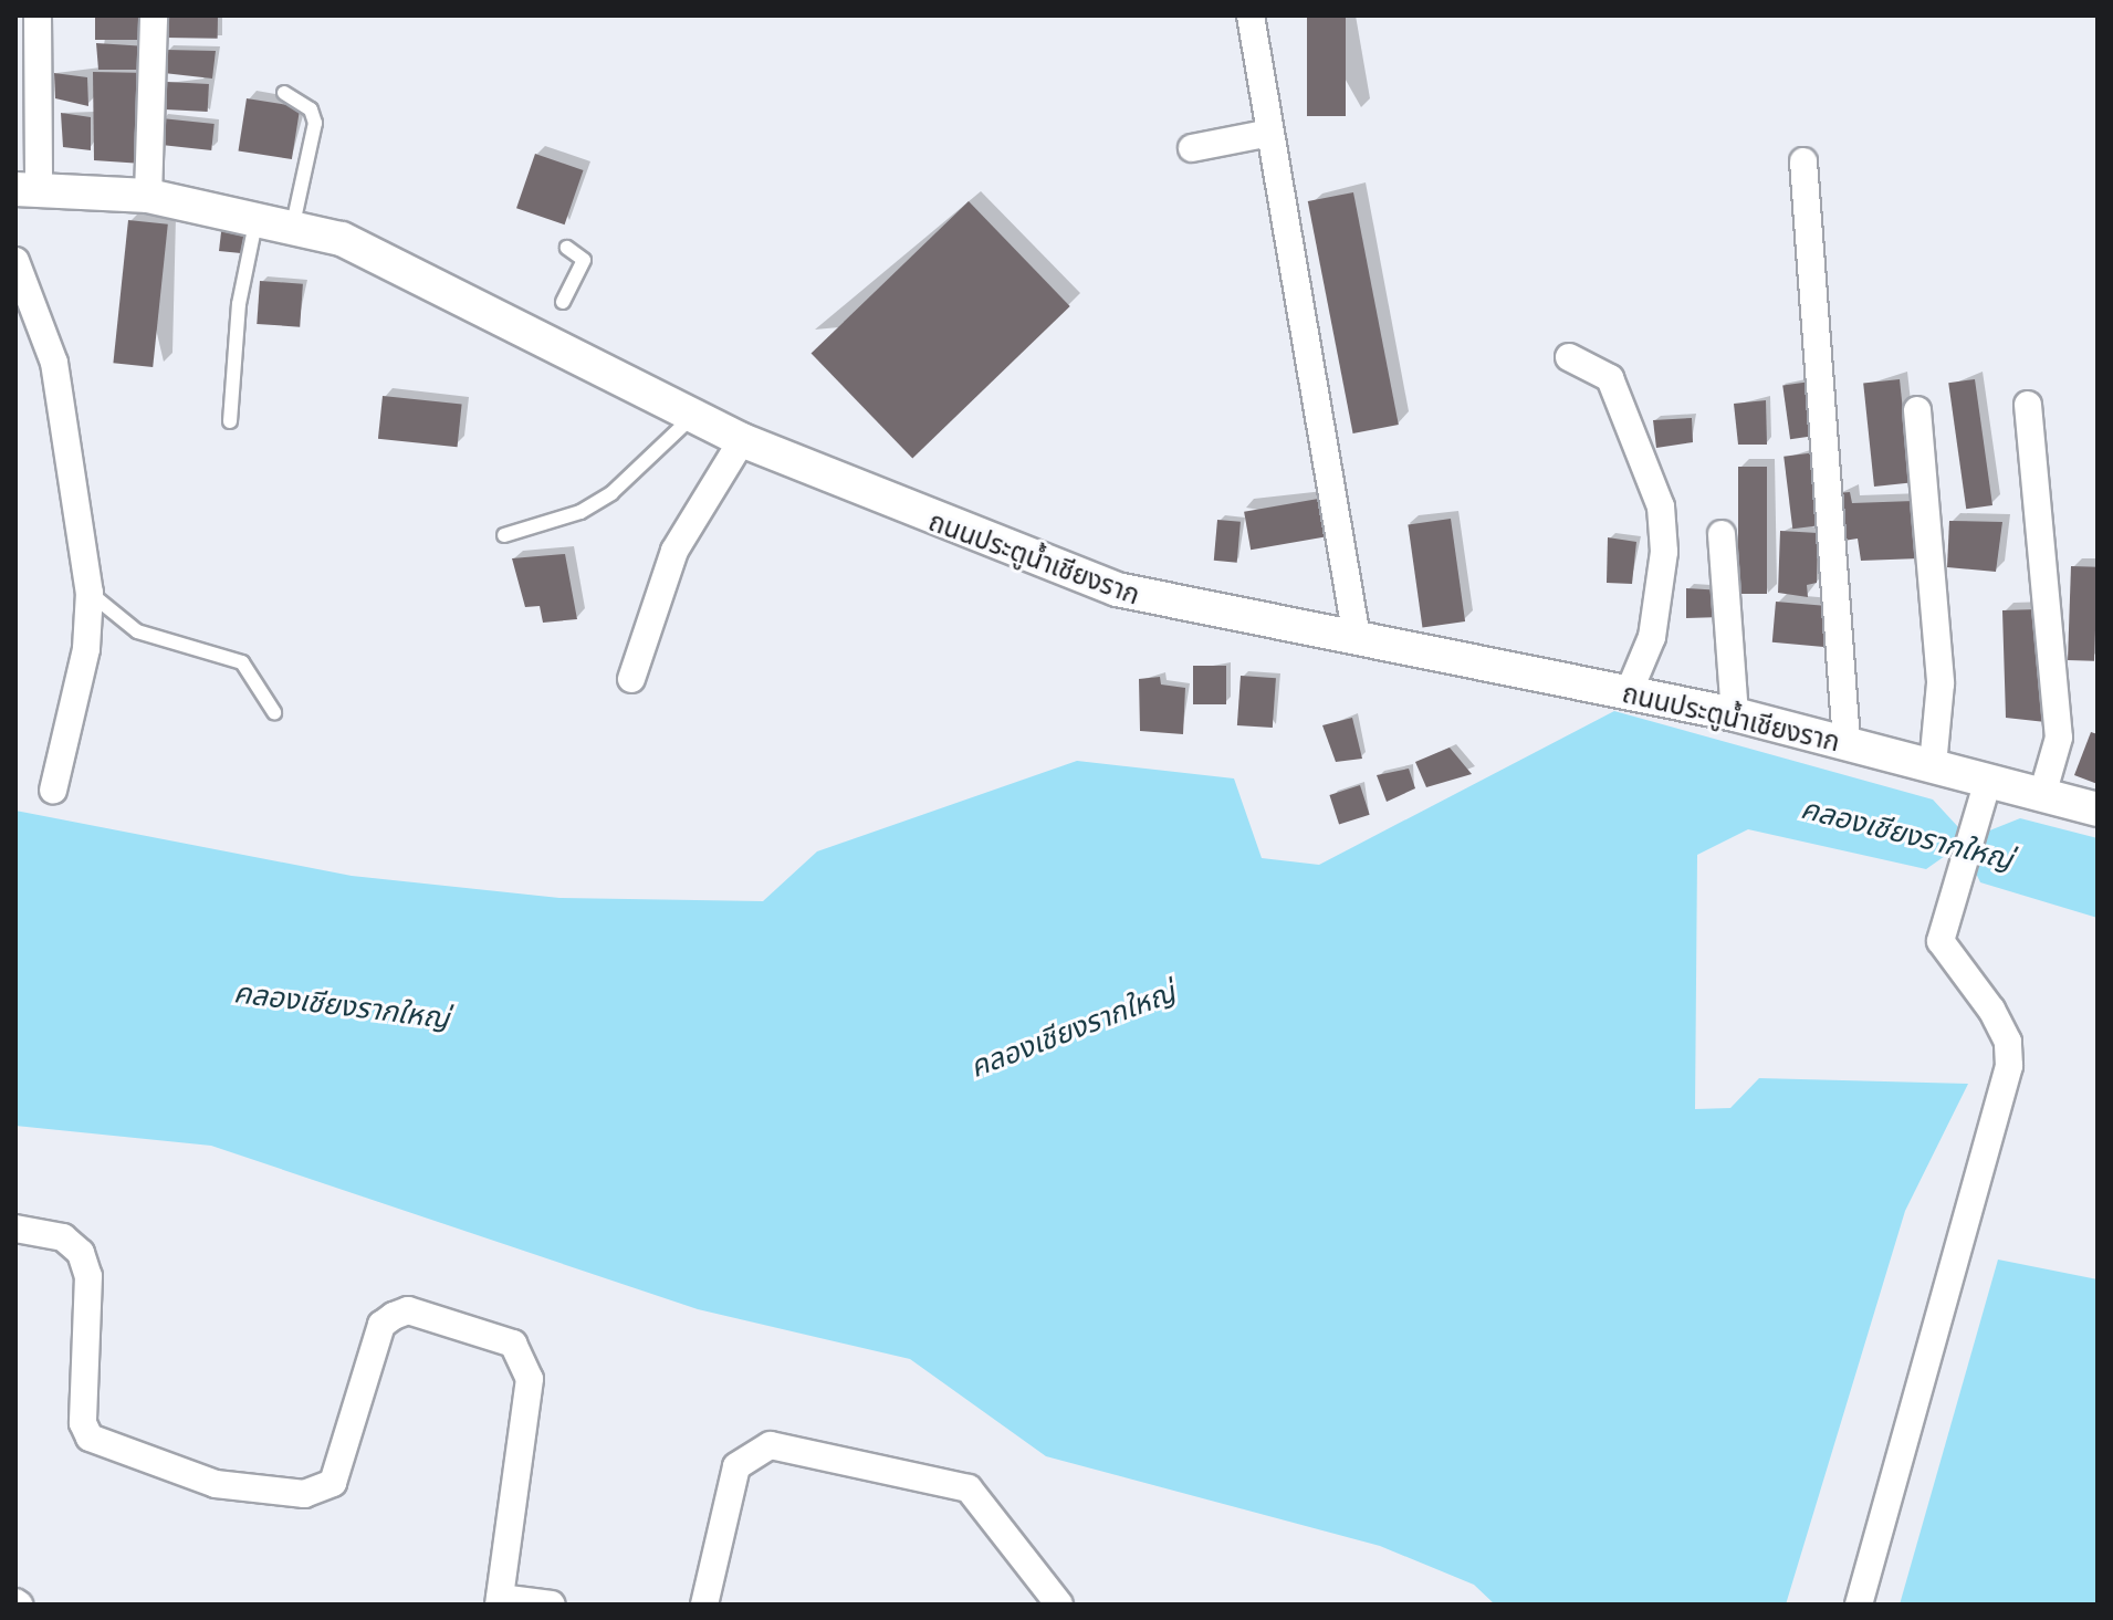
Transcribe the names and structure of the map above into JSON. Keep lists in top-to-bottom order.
{
  "streets": {
    "street": ["ถนนประตูน้ำเชียงราก"]
  },
  "water": ["คลองเชียงรากใหญ่"]
}
